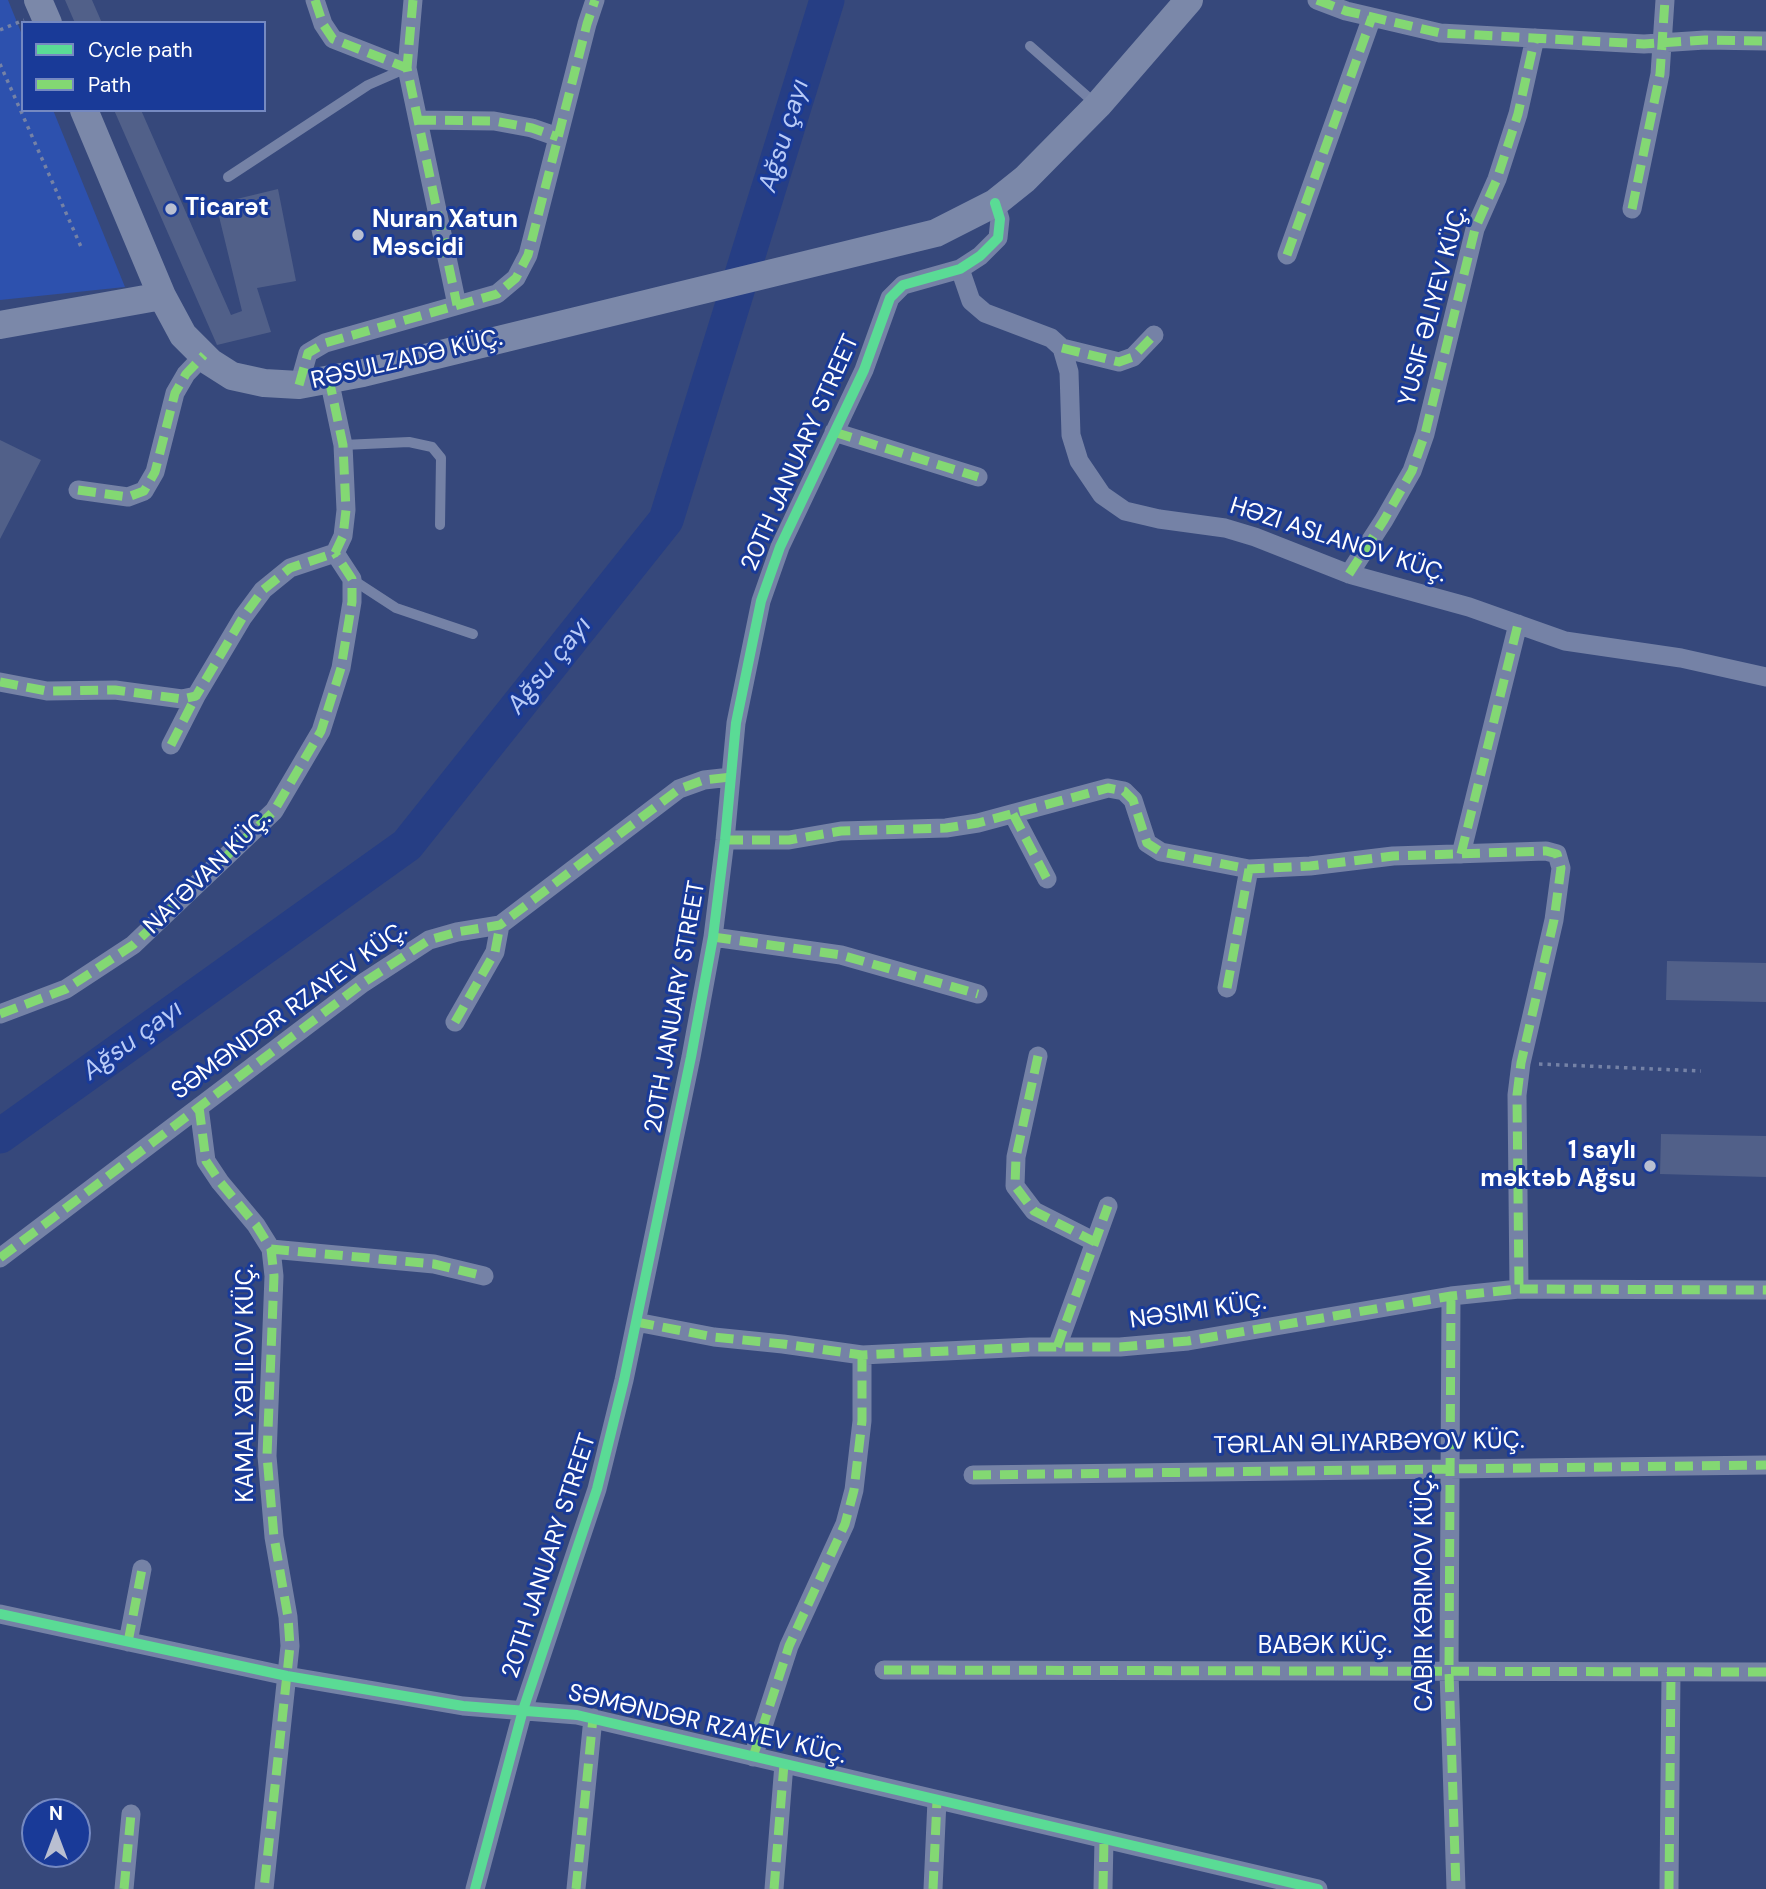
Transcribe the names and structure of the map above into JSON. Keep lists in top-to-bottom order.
{
  "streets": {
    "main road": ["RƏSULZADƏ KÜÇ."],
    "street": [
      "YUSIF ƏLIYEV KÜÇ.",
      "20TH JANUARY STREET",
      "HƏZI ASLANOV KÜÇ.",
      "NATƏVAN KÜÇ.",
      "SƏMƏNDƏR RZAYEV KÜÇ.",
      "NƏSIMI KÜÇ.",
      "KAMAL XƏLILOV KÜÇ.",
      "TƏRLAN ƏLIYARBƏYOV KÜÇ.",
      "CABIR KƏRIMOV KÜÇ.",
      "BABƏK KÜÇ."
    ]
  },
  "crossings": [
    ["YUSIF ƏLIYEV KÜÇ.", "HƏZI ASLANOV KÜÇ."],
    ["RƏSULZADƏ KÜÇ.", "20TH JANUARY STREET"],
    ["20TH JANUARY STREET", "SƏMƏNDƏR RZAYEV KÜÇ."],
    ["20TH JANUARY STREET", "NƏSIMI KÜÇ."],
    ["SƏMƏNDƏR RZAYEV KÜÇ.", "KAMAL XƏLILOV KÜÇ."],
    ["NƏSIMI KÜÇ.", "CABIR KƏRIMOV KÜÇ."],
    ["TƏRLAN ƏLIYARBƏYOV KÜÇ.", "CABIR KƏRIMOV KÜÇ."],
    ["CABIR KƏRIMOV KÜÇ.", "BABƏK KÜÇ."]
  ],
  "water": ["Ağsu çayı"],
  "places": ["Ticarət", "Nuran Xatun Məscidi", "1 saylı məktəb Ağsu"],
  "legend": ["Cycle path", "Path"],
  "north": "top"
}
